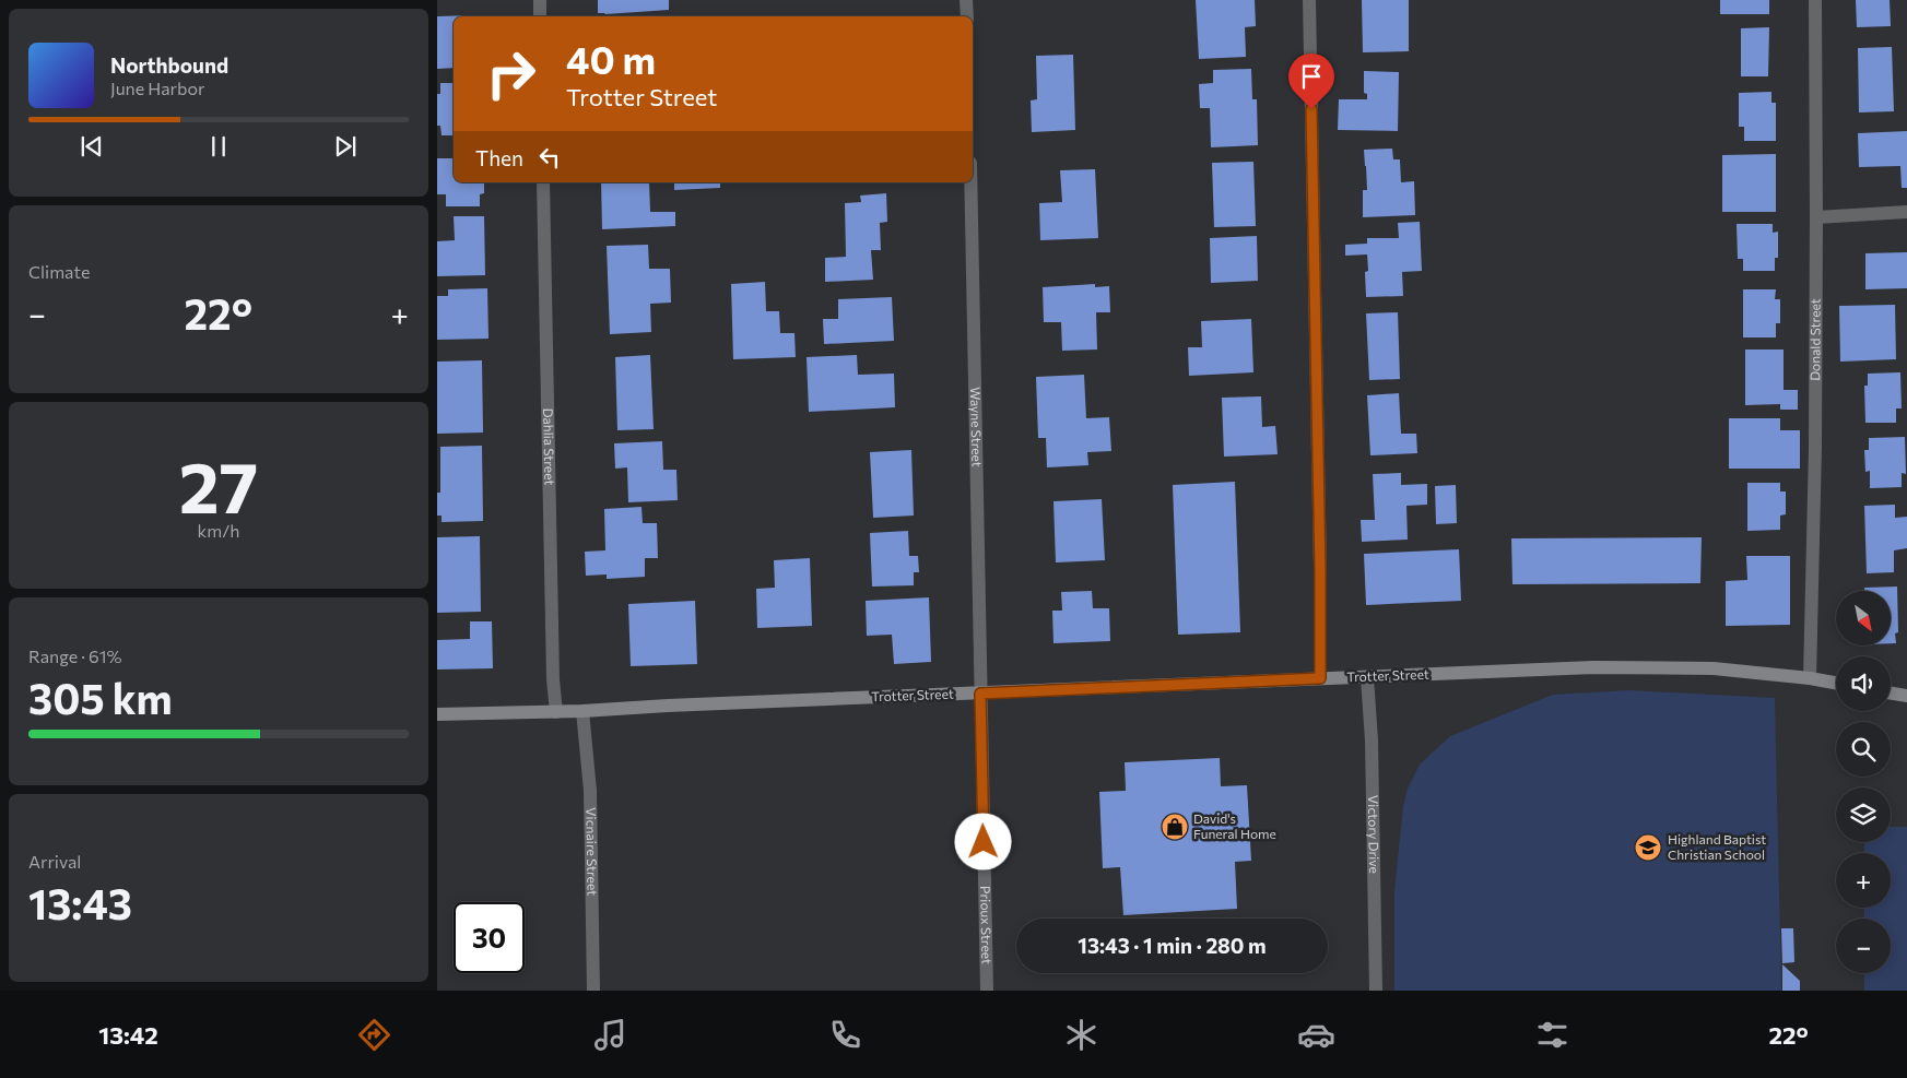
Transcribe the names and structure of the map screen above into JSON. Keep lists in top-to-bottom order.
{
  "streets": {
    "street": [
      "Donald Street",
      "Wayne Street",
      "Dahlia Street",
      "Trotter Street",
      "Victory Drive",
      "Vicnaire Street",
      "Prioux Street"
    ]
  },
  "crossings": [
    ["Donald Street", "Trotter Street"],
    ["Wayne Street", "Trotter Street"],
    ["Wayne Street", "Prioux Street"],
    ["Dahlia Street", "Trotter Street"],
    ["Trotter Street", "Victory Drive"],
    ["Trotter Street", "Vicnaire Street"],
    ["Trotter Street", "Prioux Street"]
  ],
  "places": {
    "shop": ["David's Funeral Home"],
    "school or university": ["Highland Baptist Christian School"]
  },
  "north": "bottom right",
  "page": {
    "turn": ["40 m", "Trotter Street"],
    "song": ["Northbound", "June Harbor"],
    "then": "Then",
    "tile": [
      "Climate",
      ["27", "km/h"],
      ["Range · 61%", "305 km"],
      ["Arrival", "13:43"]
    ],
    "heat": ["−", "22°", "+"],
    "map_buttons": ["+", "−"],
    "limit": "30",
    "trip": "13:43 · 1 min · 280 m",
    "tabs": ["13:42", "22°"]
  }
}
